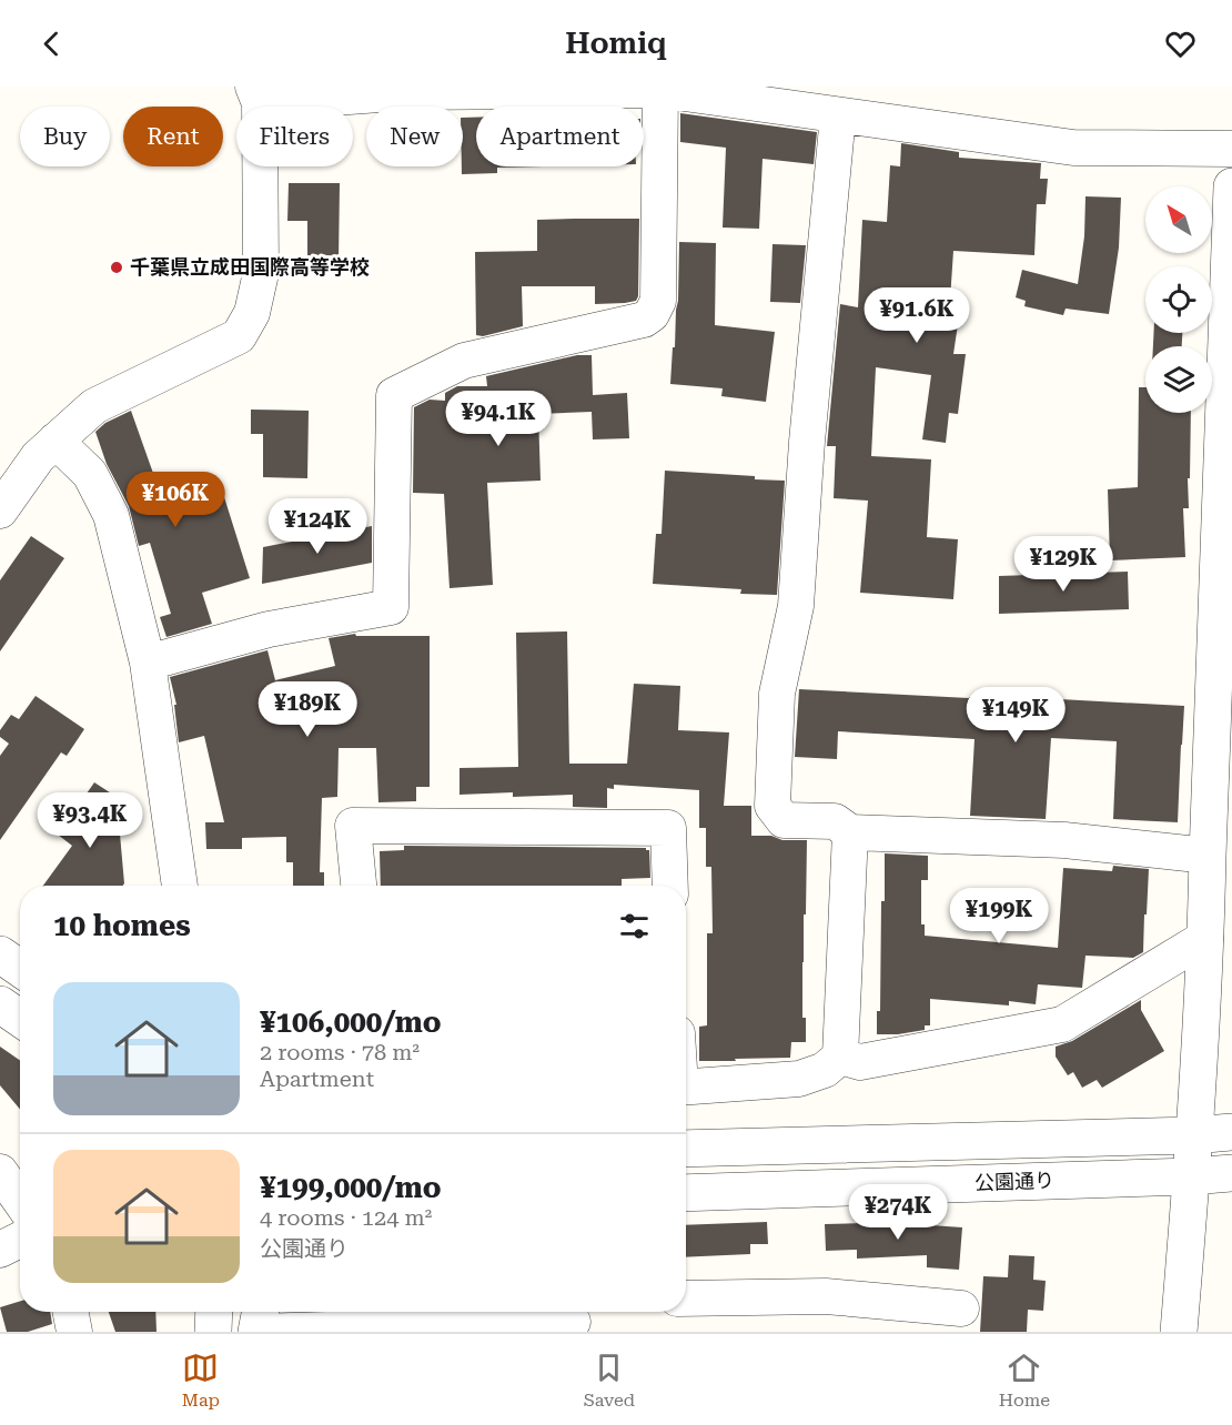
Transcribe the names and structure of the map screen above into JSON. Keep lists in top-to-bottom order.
{
  "streets": {
    "street": ["公園通り"]
  },
  "places": ["千葉県立成田国際高等学校"],
  "north": "top left",
  "page": {
    "header": "Homiq",
    "chip": [
      "Buy",
      "Rent",
      "Filters",
      "New",
      "Apartment"
    ],
    "price": [
      "¥91.6K",
      "¥94.1K",
      "¥106K",
      "¥124K",
      "¥129K",
      "¥189K",
      "¥149K",
      "¥93.4K",
      "¥199K",
      "¥274K"
    ],
    "heading": "10 homes",
    "list": [
      {
        "name": "¥106,000/mo",
        "note": "2 rooms · 78 m² · Apartment"
      },
      {
        "name": "¥199,000/mo",
        "note": "4 rooms · 124 m² · 公園通り"
      }
    ],
    "tabs": ["Map", "Saved", "Home"]
  }
}
